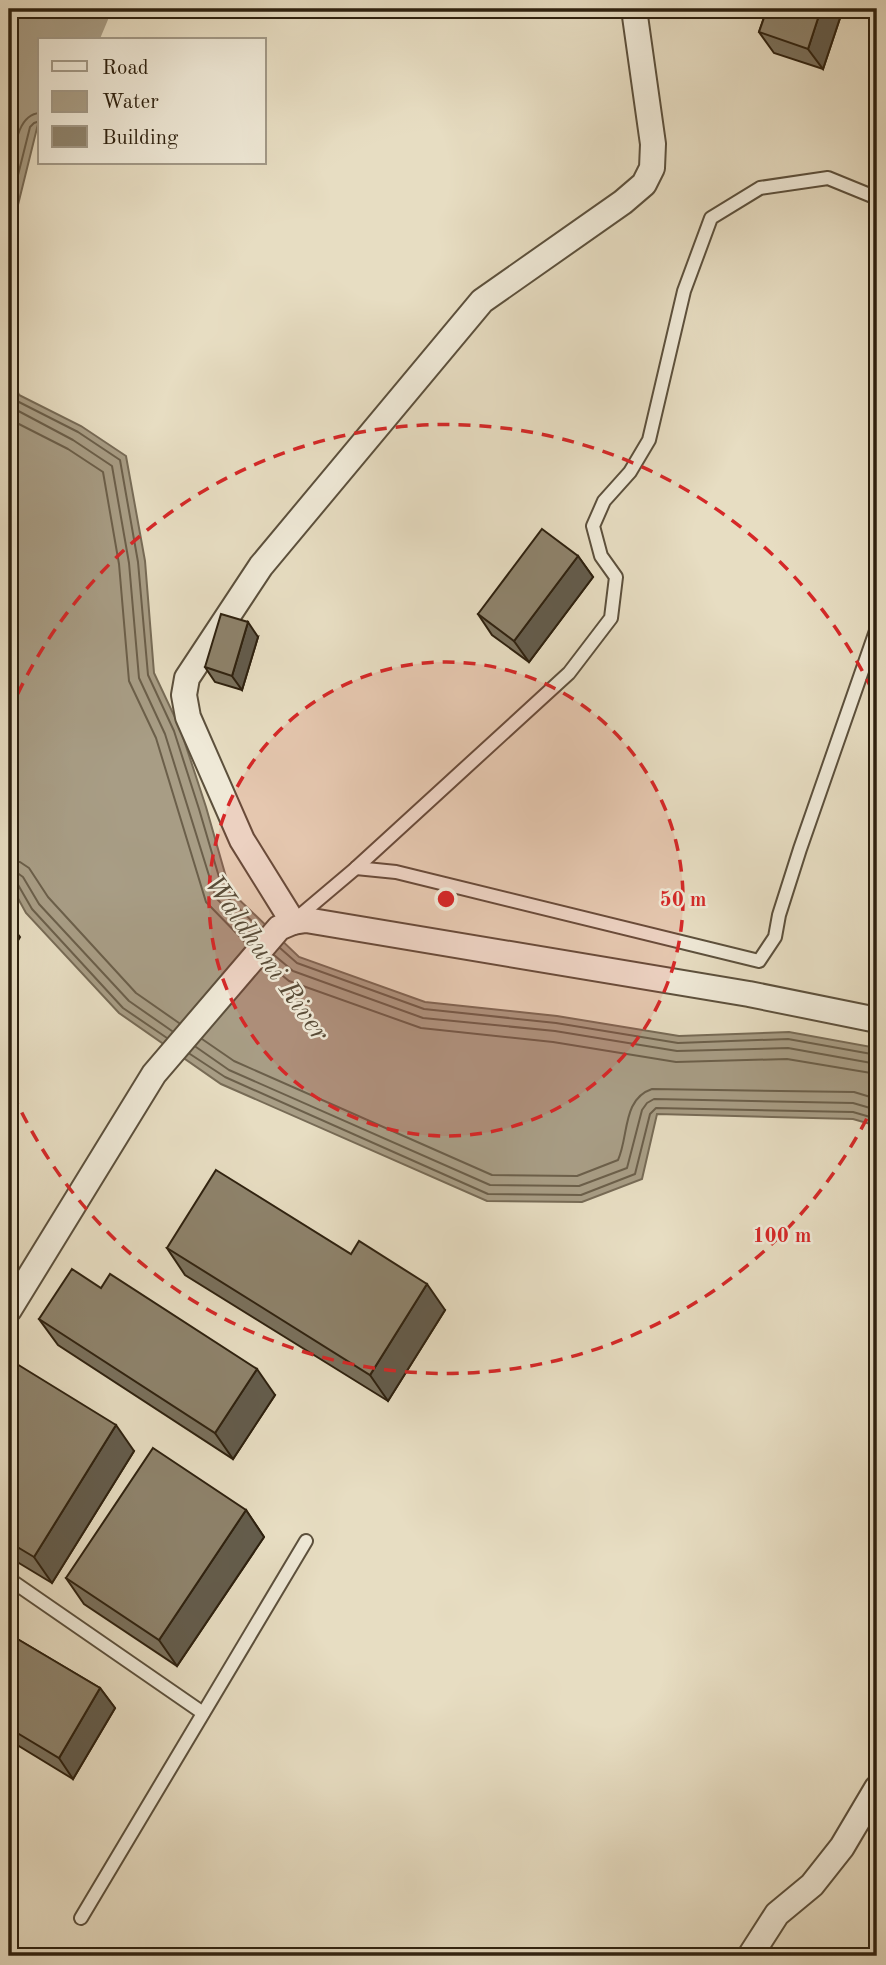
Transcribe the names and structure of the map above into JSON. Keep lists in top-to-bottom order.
{
  "water": ["Waldhuni River"],
  "legend": ["Road", "Water", "Building"],
  "rings": ["50 m", "100 m"]
}
